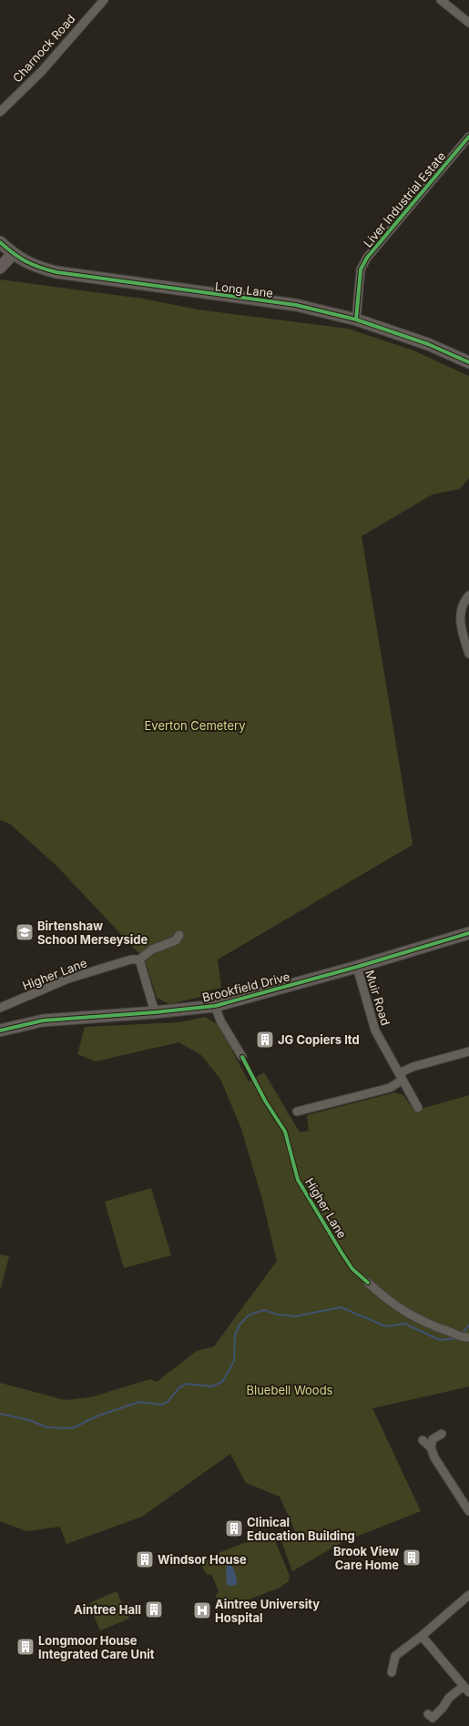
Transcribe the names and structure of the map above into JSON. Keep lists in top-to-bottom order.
{
  "streets": {
    "street": [
      "Charnock Road",
      "Liver Industrial Estate",
      "Long Lane",
      "Higher Lane",
      "Brookfield Drive",
      "Muir Road"
    ]
  },
  "crossings": [
    ["Liver Industrial Estate", "Long Lane"],
    ["Brookfield Drive", "Muir Road"]
  ],
  "parks": ["Everton Cemetery", "Bluebell Woods"],
  "places": {
    "school or university": ["Birtenshaw School Merseyside"],
    "building": [
      "JG Copiers ltd",
      "Clinical Education Building",
      "Brook View Care Home",
      "Windsor House",
      "Aintree Hall",
      "Longmoor House Integrated Care Unit"
    ],
    "hospital": ["Aintree University Hospital"]
  }
}
